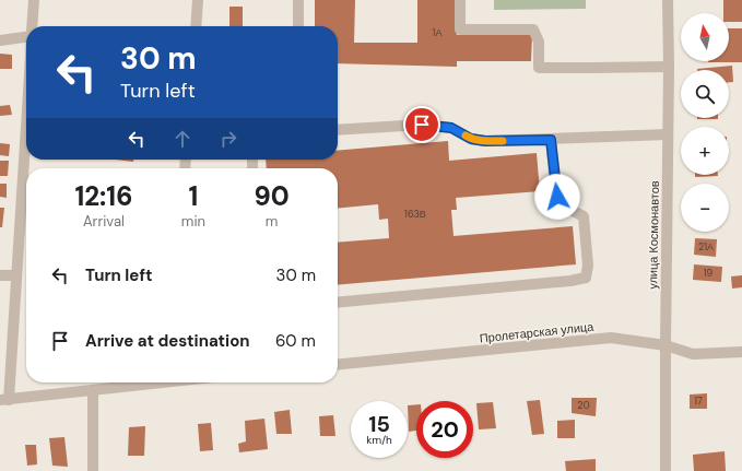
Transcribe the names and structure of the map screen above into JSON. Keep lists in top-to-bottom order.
{
  "streets": {
    "street": ["улица Космонавтов", "Пролетарская улица"]
  },
  "crossings": [
    ["улица Космонавтов", "Пролетарская улица"]
  ],
  "house_numbers": [
    "1А",
    "163В",
    "21А",
    "19",
    "17",
    "20"
  ],
  "north": "top",
  "page": {
    "map_buttons": ["+", "−"],
    "turn": ["30 m", "Turn left"],
    "eta": [
      "12:16",
      "Arrival",
      "1",
      "min",
      "90",
      "m"
    ],
    "list": [
      {
        "name": "Turn left",
        "value": "30 m"
      },
      {
        "name": "Arrive at destination",
        "value": "60 m"
      }
    ],
    "speed": "15 km/h",
    "limit": "20"
  }
}
